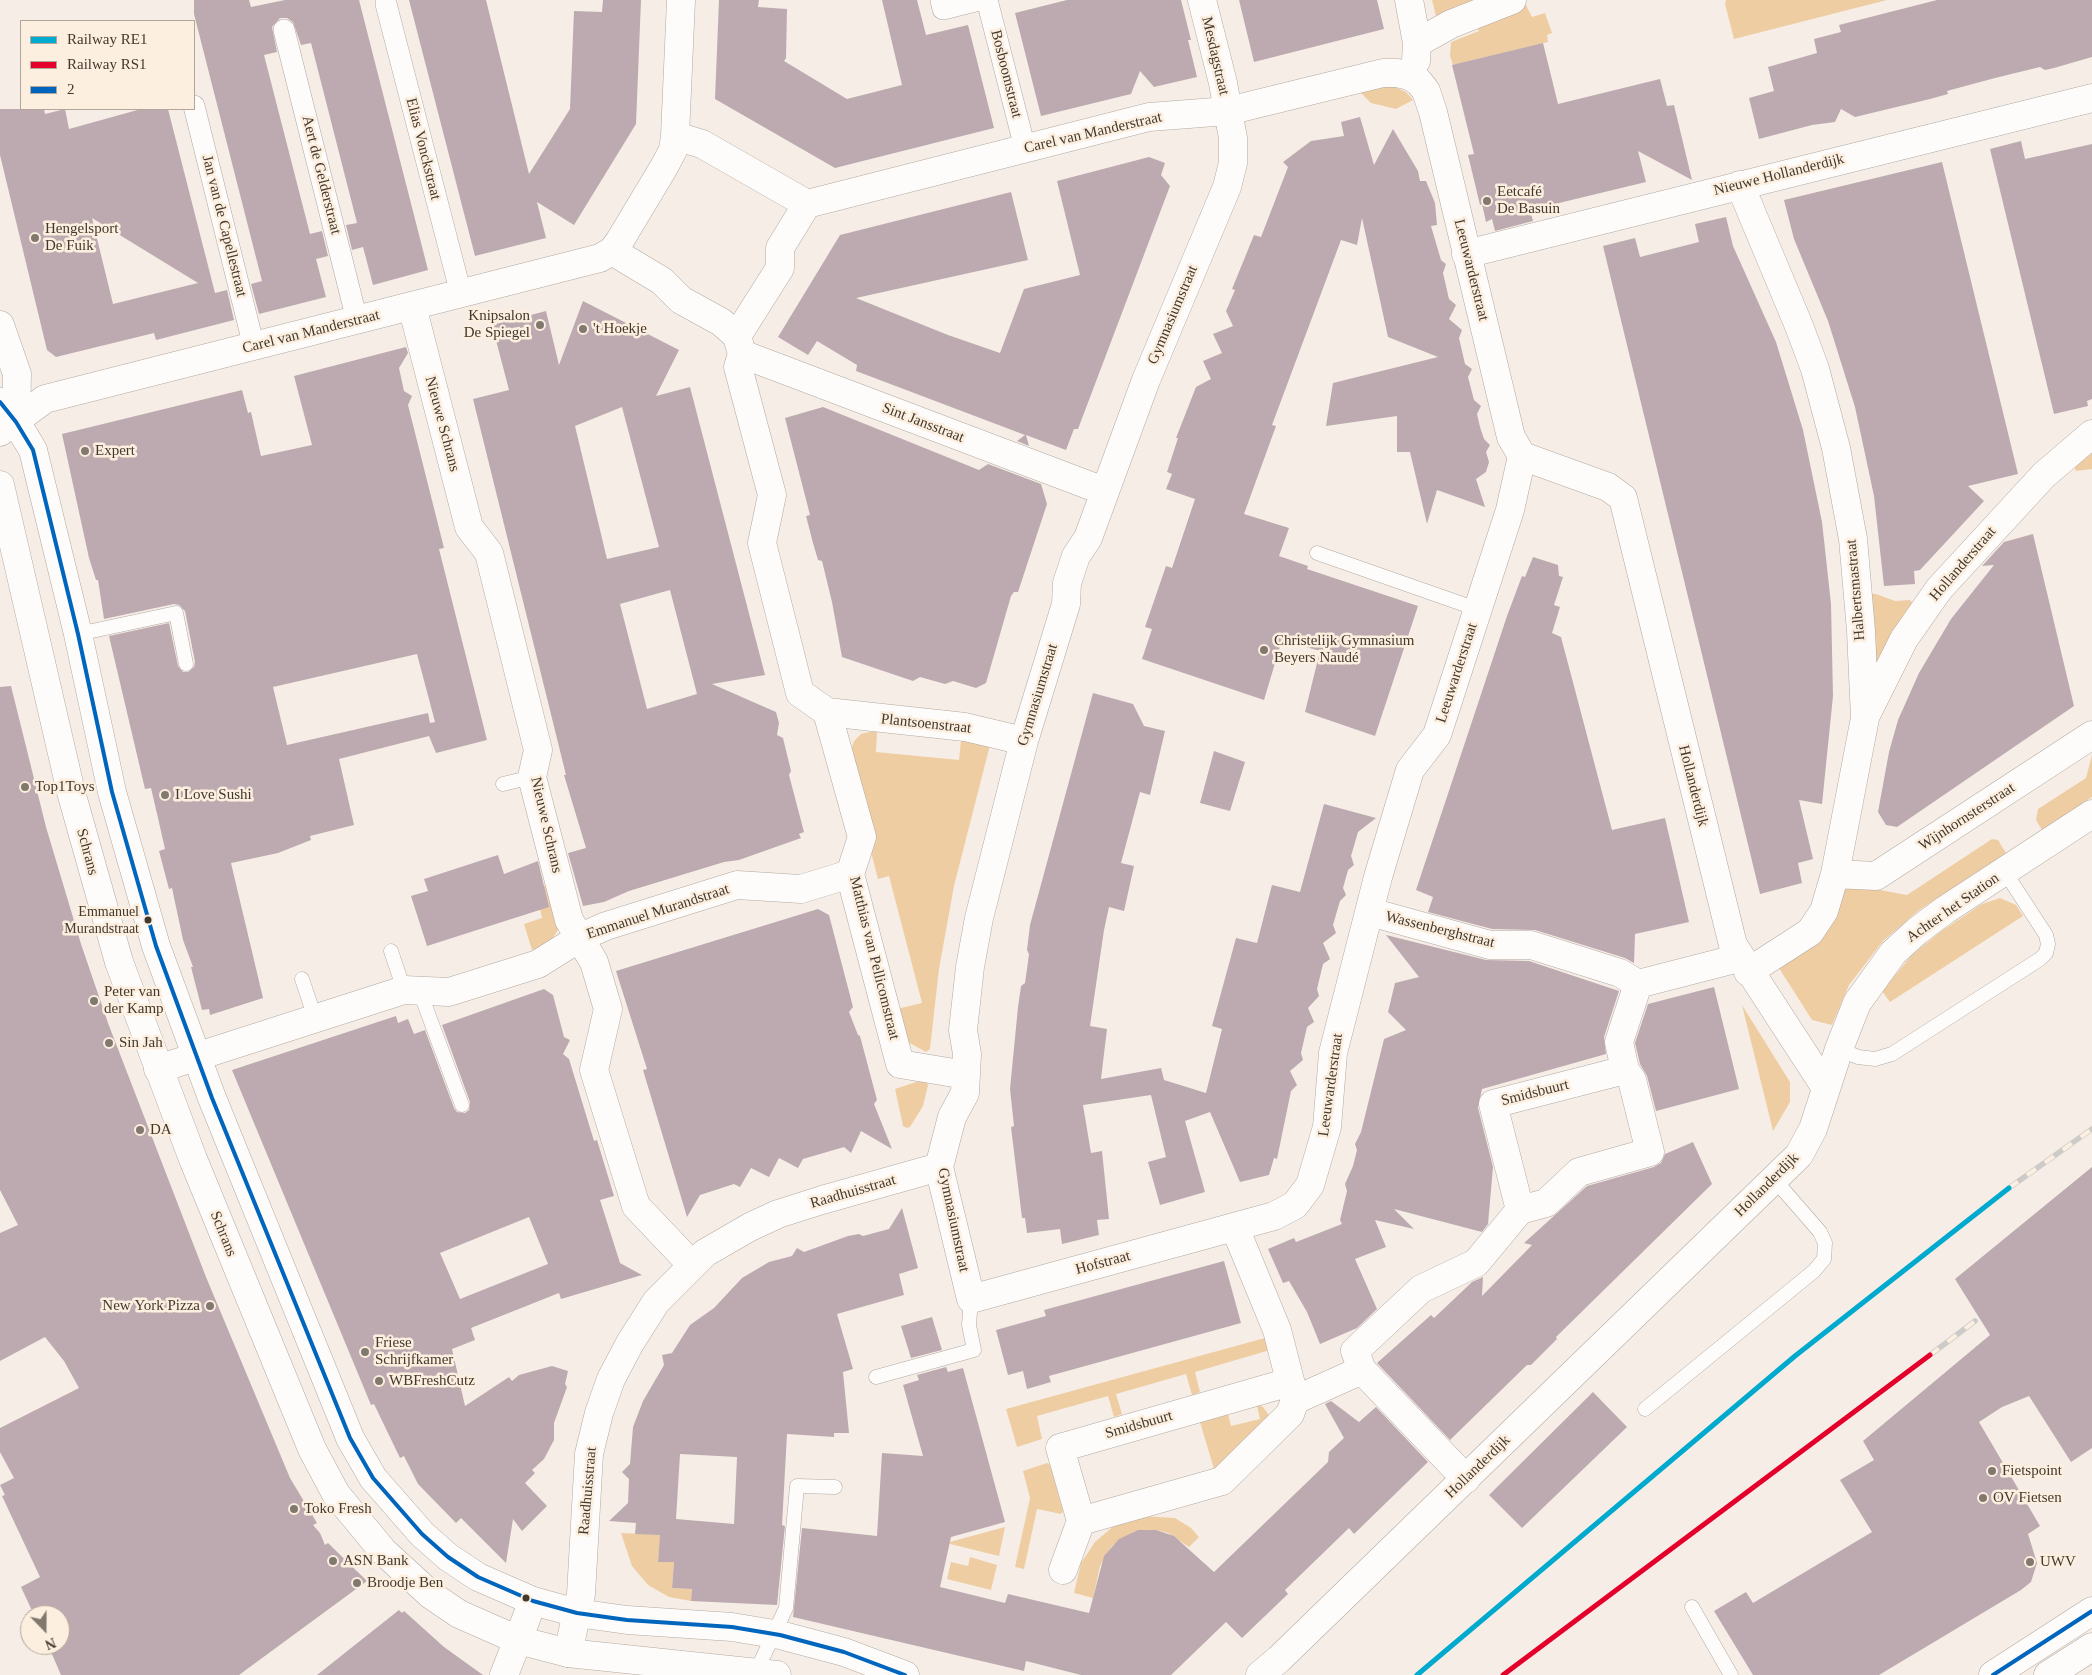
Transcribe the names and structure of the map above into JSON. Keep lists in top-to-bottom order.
{
  "streets": {
    "street": [
      "Mesdagstraat",
      "Bosboomstraat",
      "Carel van Manderstraat",
      "Elias Vonckstraat",
      "Aert de Gelderstraat",
      "Nieuwe Hollanderdijk",
      "Jan van de Capellestraat",
      "Leeuwarderstraat",
      "Gymnasiumstraat",
      "Sint Jansstraat",
      "Nieuwe Schrans",
      "Hollanderstraat",
      "Halbertsmastraat",
      "Plantsoenstraat",
      "Hollanderdijk",
      "Wijnhornsterstraat",
      "Schrans",
      "Achter het Station",
      "Emmanuel Murandstraat",
      "Wassenberghstraat",
      "Matthias van Pellicomstraat",
      "Smidsbuurt",
      "Raadhuisstraat",
      "Hofstraat"
    ]
  },
  "crossings": [
    ["Mesdagstraat", "Carel van Manderstraat"],
    ["Mesdagstraat", "Gymnasiumstraat"],
    ["Bosboomstraat", "Carel van Manderstraat"],
    ["Carel van Manderstraat", "Elias Vonckstraat"],
    ["Carel van Manderstraat", "Aert de Gelderstraat"],
    ["Carel van Manderstraat", "Jan van de Capellestraat"],
    ["Carel van Manderstraat", "Leeuwarderstraat"],
    ["Carel van Manderstraat", "Gymnasiumstraat"],
    ["Carel van Manderstraat", "Nieuwe Schrans"],
    ["Nieuwe Hollanderdijk", "Leeuwarderstraat"],
    ["Nieuwe Hollanderdijk", "Halbertsmastraat"],
    ["Leeuwarderstraat", "Hollanderdijk"],
    ["Leeuwarderstraat", "Wassenberghstraat"],
    ["Leeuwarderstraat", "Hofstraat"],
    ["Gymnasiumstraat", "Sint Jansstraat"],
    ["Gymnasiumstraat", "Plantsoenstraat"],
    ["Gymnasiumstraat", "Matthias van Pellicomstraat"],
    ["Gymnasiumstraat", "Raadhuisstraat"],
    ["Gymnasiumstraat", "Hofstraat"],
    ["Nieuwe Schrans", "Emmanuel Murandstraat"],
    ["Nieuwe Schrans", "Raadhuisstraat"],
    ["Hollanderstraat", "Halbertsmastraat"],
    ["Halbertsmastraat", "Hollanderdijk"],
    ["Halbertsmastraat", "Wijnhornsterstraat"],
    ["Plantsoenstraat", "Matthias van Pellicomstraat"],
    ["Hollanderdijk", "Achter het Station"],
    ["Schrans", "Emmanuel Murandstraat"],
    ["Schrans", "Raadhuisstraat"],
    ["Emmanuel Murandstraat", "Matthias van Pellicomstraat"]
  ],
  "places": [
    "Eetcafé De Basuin",
    "Hengelsport De Fuik",
    "Knipsalon De Spiegel",
    "'t Hoekje",
    "Expert",
    "Christelijk Gymnasium Beyers Naudé",
    "Top1Toys",
    "I Love Sushi",
    "Emmanuel Murandstraat",
    "Peter van der Kamp",
    "Sin Jah",
    "DA",
    "New York Pizza",
    "Friese Schrijfkamer",
    "WBFreshCutz",
    "Fietspoint",
    "OV Fietsen",
    "Toko Fresh",
    "ASN Bank",
    "UWV",
    "Broodje Ben"
  ],
  "lines": ["transit line 2", "rail line RE1", "rail line RS1"],
  "legend": ["Railway RE1", "Railway RS1", "2"],
  "north": "bottom"
}
